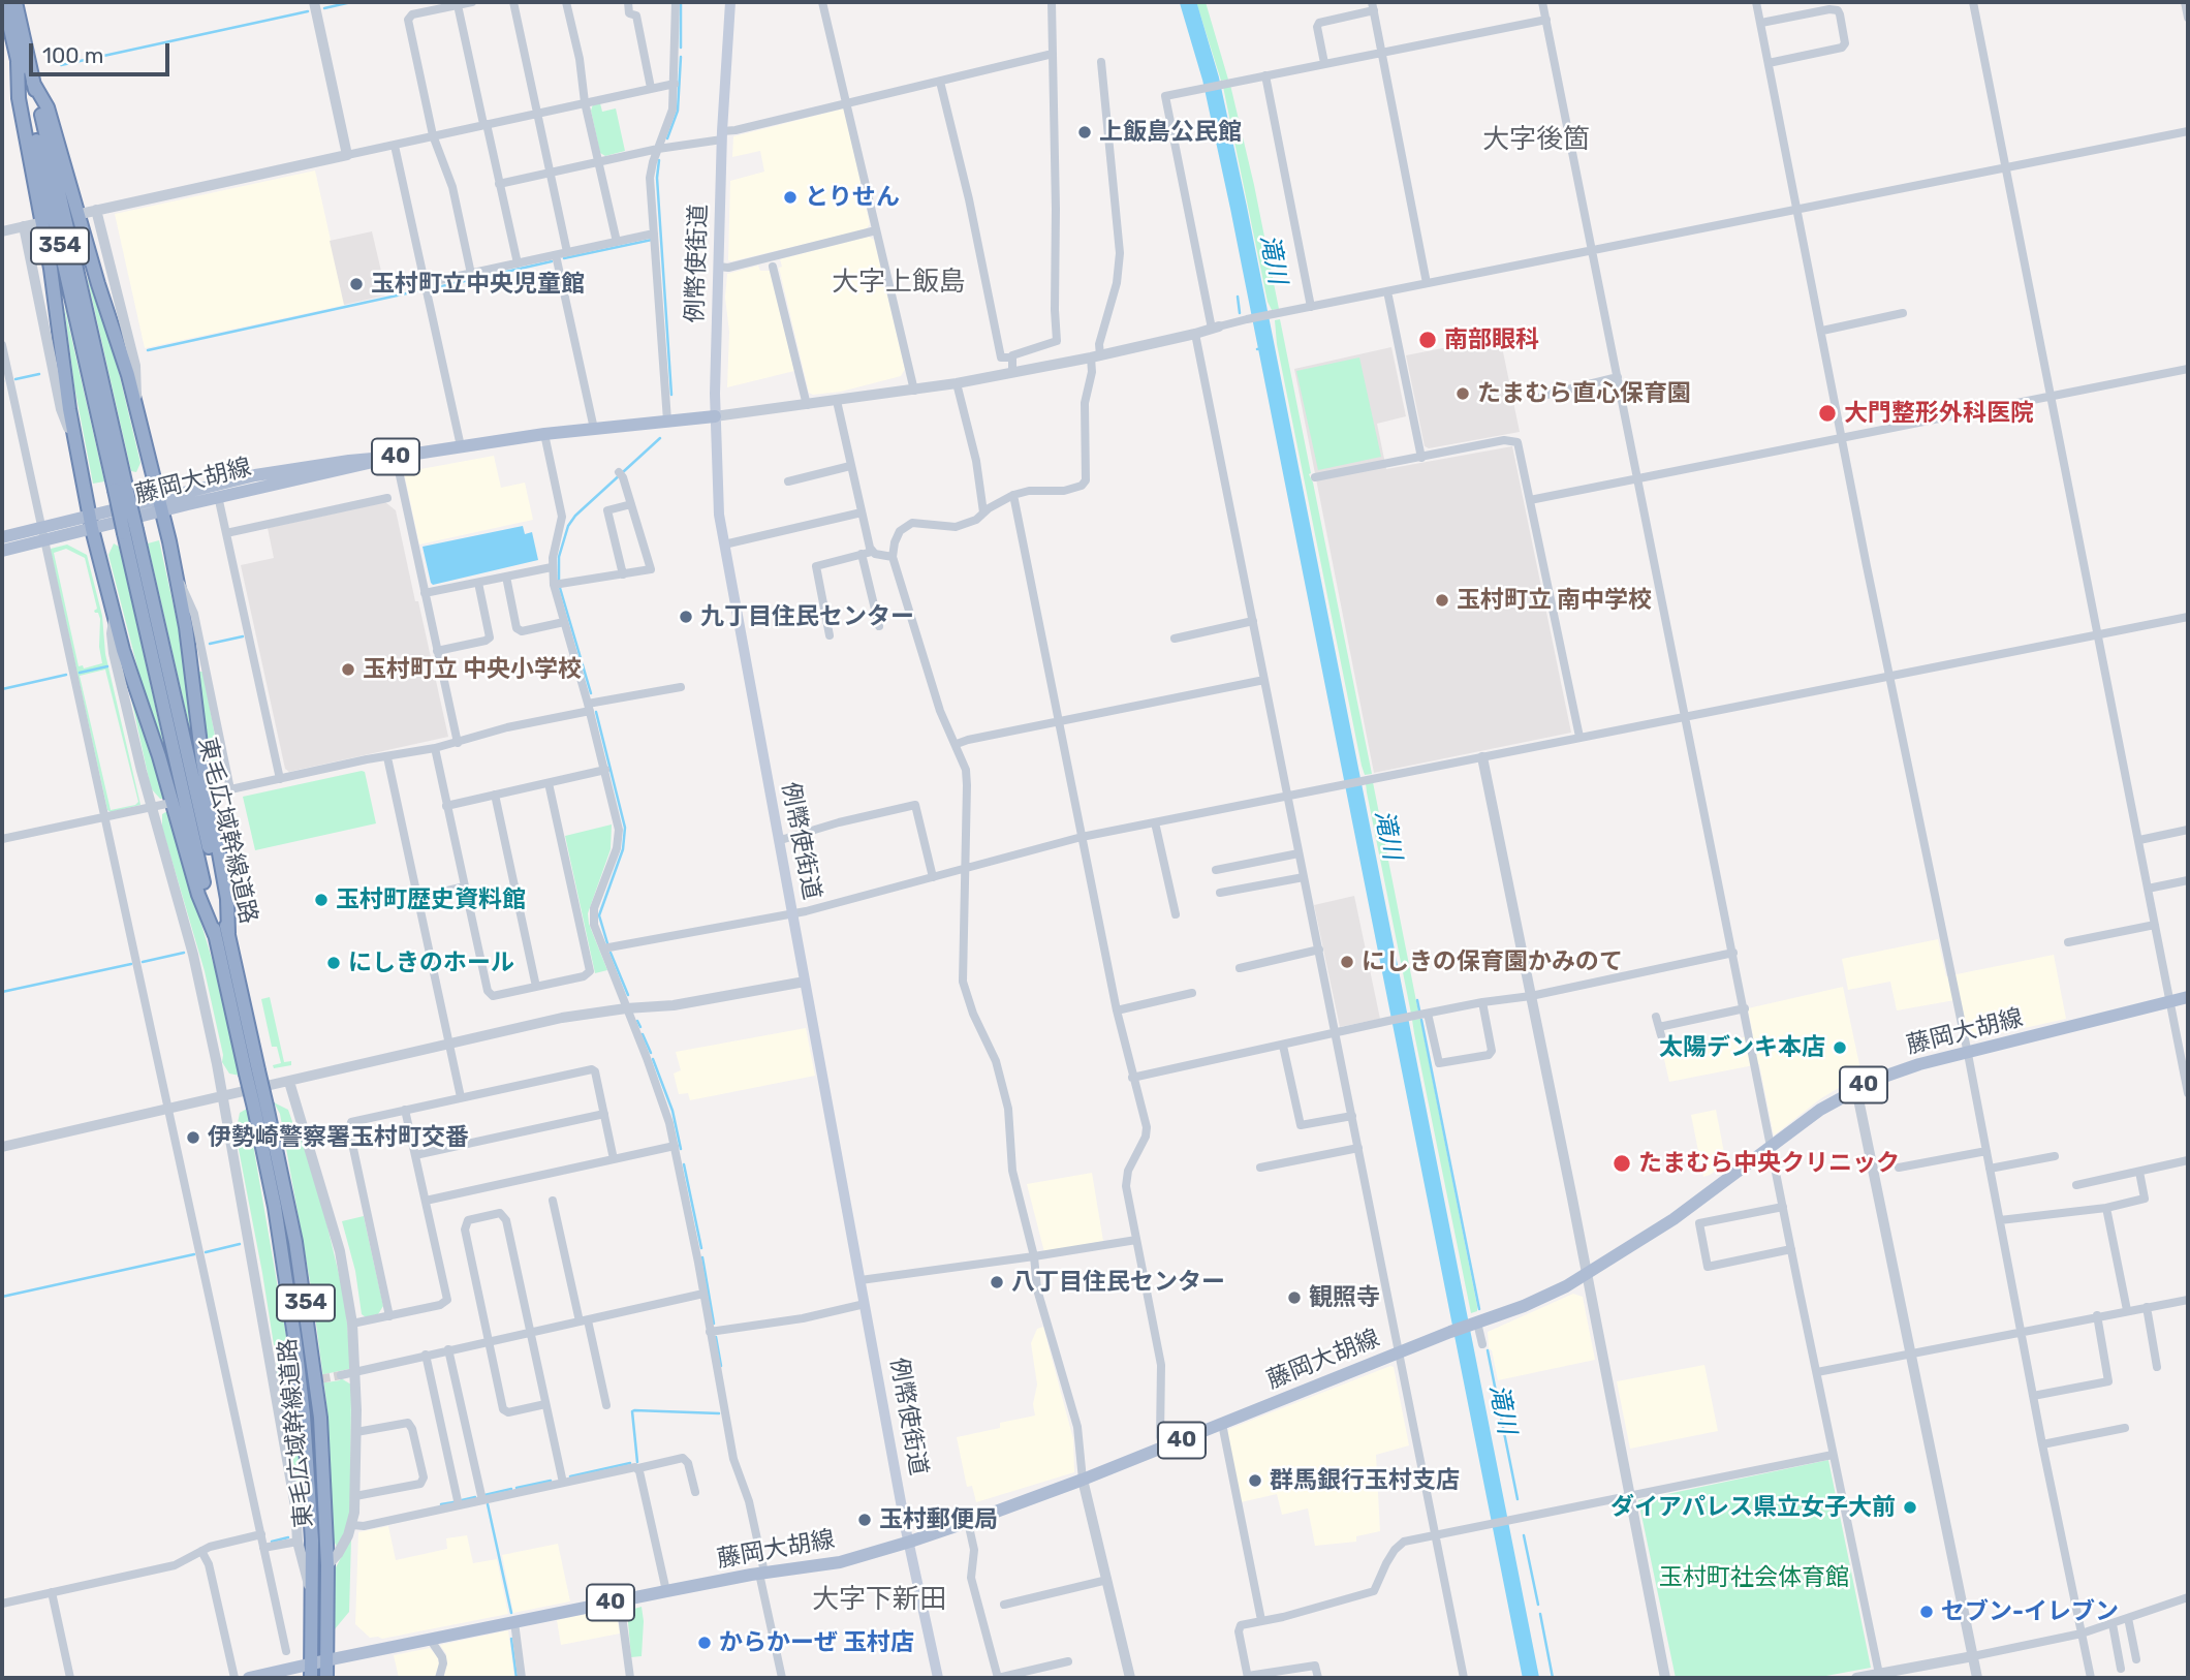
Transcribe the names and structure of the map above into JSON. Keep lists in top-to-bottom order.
{
  "streets": {
    "highway": ["354", "東毛広域幹線道路"],
    "main road": ["例幣使街道", "40", "藤岡大胡線"]
  },
  "crossings": [
    ["354", "藤岡大胡線"],
    ["354", "東毛広域幹線道路"],
    ["例幣使街道", "藤岡大胡線"],
    ["藤岡大胡線", "東毛広域幹線道路"]
  ],
  "districts": ["大字後箇", "大字上飯島", "大字下新田"],
  "water": ["滝川"],
  "parks": ["玉村町社会体育館"],
  "places": [
    "上飯島公民館",
    "とりせん",
    "玉村町立中央児童館",
    "南部眼科",
    "たまむら直心保育園",
    "大門整形外科医院",
    "玉村町立 南中学校",
    "九丁目住民センター",
    "玉村町立 中央小学校",
    "玉村町歴史資料館",
    "にしきの保育園かみのて",
    "にしきのホール",
    "太陽デンキ本店",
    "伊勢崎警察署玉村町交番",
    "たまむら中央クリニック",
    "八丁目住民センター",
    "観照寺",
    "群馬銀行玉村支店",
    "ダイアパレス県立女子大前",
    "玉村郵便局",
    "セブン-イレブン",
    "からかーぜ 玉村店"
  ],
  "scale_bar": "100 m"
}
